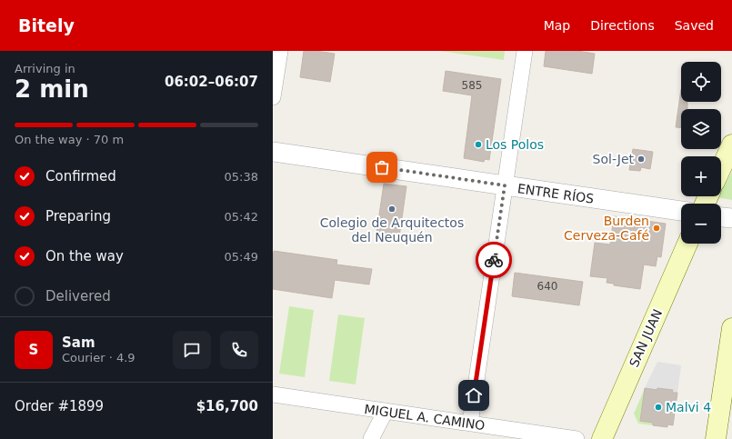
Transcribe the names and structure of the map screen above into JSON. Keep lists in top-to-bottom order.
{
  "streets": {
    "main road": ["SAN JUAN"],
    "street": ["ENTRE RÍOS", "MIGUEL A. CAMINO"]
  },
  "places": [
    "Los Polos",
    "Sol-Jet",
    "Colegio de Arquitectos del Neuquén",
    "Burden Cerveza-Café",
    "Malvi 4"
  ],
  "house_numbers": ["585", "640"],
  "page": {
    "header": "Bitely",
    "nav": ["Map", "Directions", "Saved"],
    "heading": ["2 min", "Arriving in", "06:02–06:07"],
    "panel": [
      "Sam",
      "Courier · 4.9",
      "Order #1899",
      "$16,700"
    ],
    "map_buttons": ["+", "−"],
    "bar": "On the way · 70 m",
    "list": [
      ["Confirmed", "05:38"],
      ["Preparing", "05:42"],
      ["On the way", "05:49"],
      "Delivered"
    ],
    "round": "S"
  }
}
